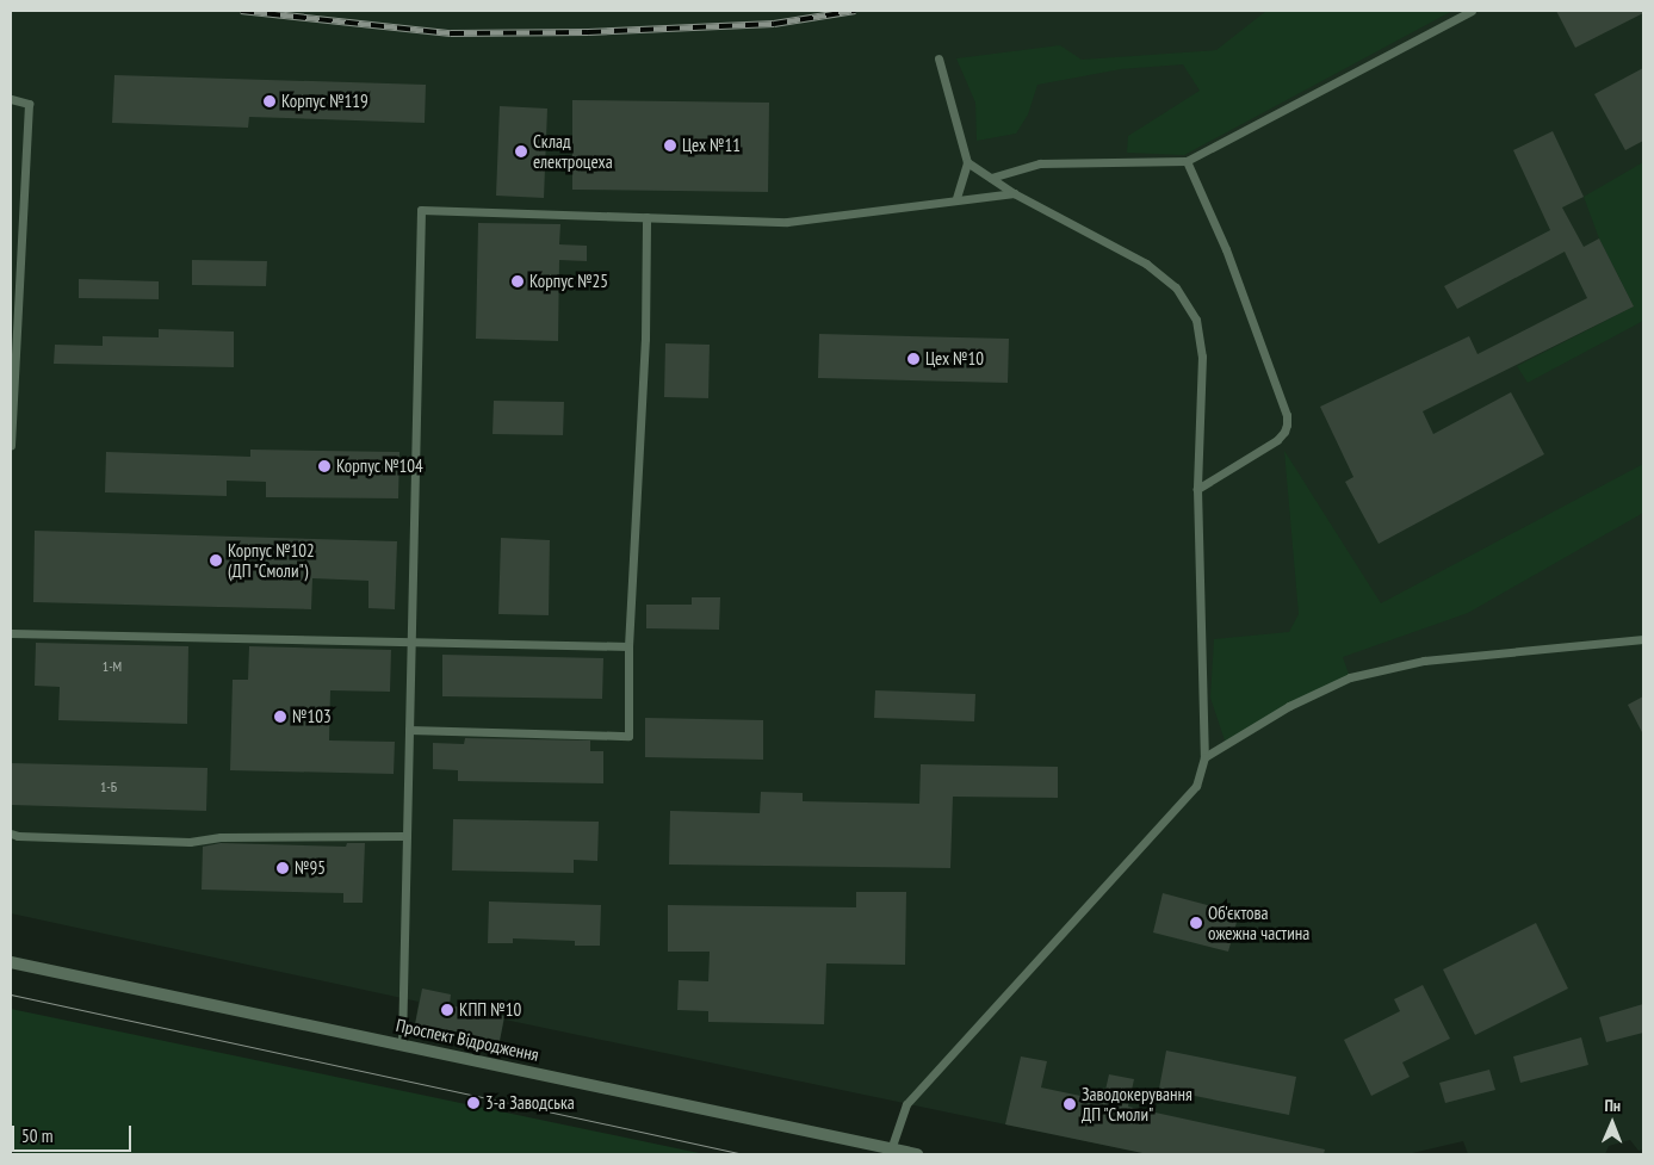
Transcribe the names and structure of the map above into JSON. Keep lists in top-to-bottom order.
{
  "streets": {
    "street": ["Проспект Відродження"]
  },
  "places": [
    "Корпус №119",
    "Цех №11",
    "Склад електроцеха",
    "Корпус №25",
    "Цех №10",
    "Корпус №104",
    "Корпус №102 (ДП \"Смоли\")",
    "№103",
    "№95",
    "Об'єктова ожежна частина",
    "КПП №10",
    "3-а Заводська",
    "Заводокерування ДП \"Смоли\""
  ],
  "house_numbers": ["1-М", "1-Б"],
  "scale_bar": "50 m",
  "north": "top"
}
